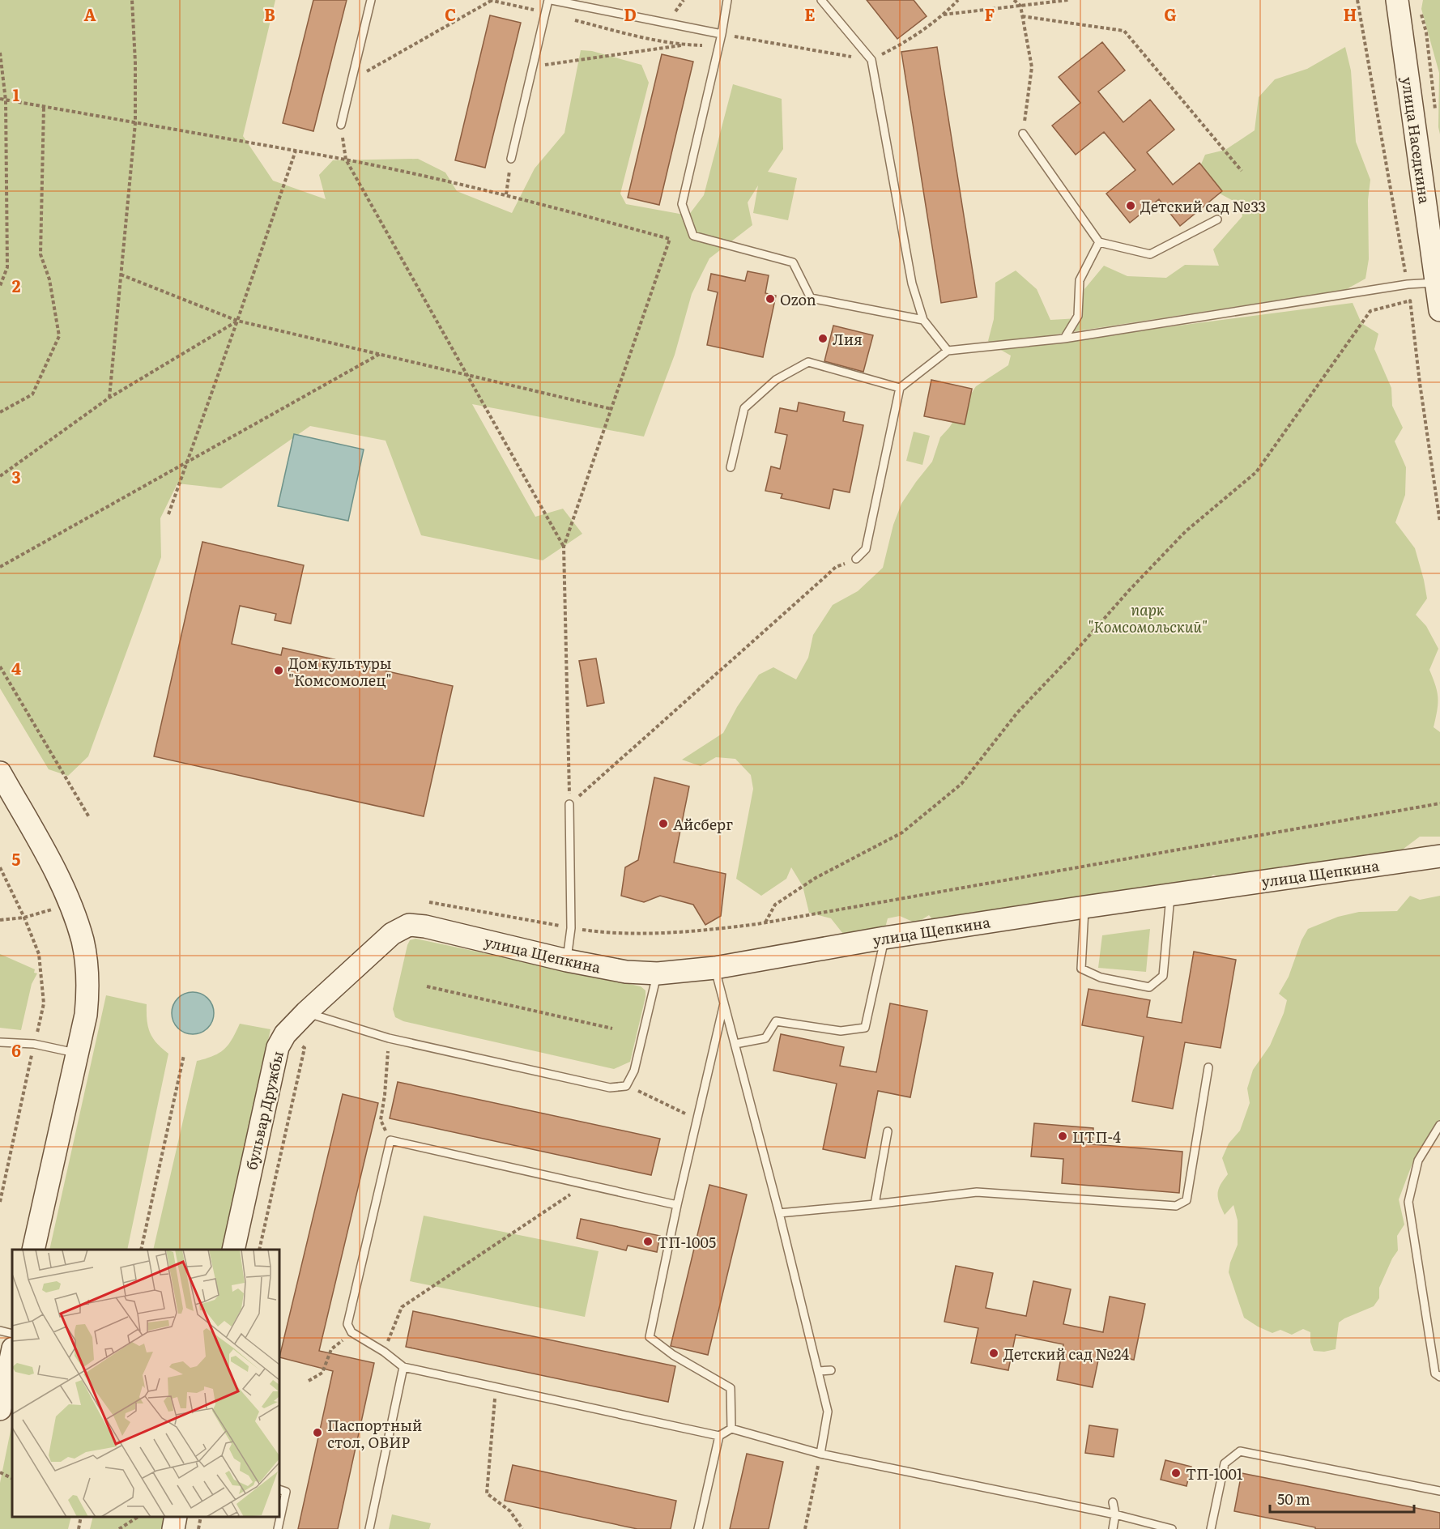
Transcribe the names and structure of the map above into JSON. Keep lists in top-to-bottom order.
{
  "streets": {
    "main road": ["улица Наседкина", "улица Щепкина", "бульвар Дружбы"]
  },
  "crossings": [
    ["улица Щепкина", "бульвар Дружбы"]
  ],
  "parks": ["парк \"Комсомольский\""],
  "places": [
    "Детский сад №33",
    "Ozon",
    "Лия",
    "Дом культуры \"Комсомолец\"",
    "Айсберг",
    "ЦТП-4",
    "ТП-1005",
    "Детский сад №24",
    "Паспортный стол, ОВИР",
    "ТП-1001"
  ],
  "scale_bar": "50 m",
  "grid": {
    "columns": [
      "A",
      "B",
      "C",
      "D",
      "E",
      "F",
      "G",
      "H"
    ],
    "rows": [
      "1",
      "2",
      "3",
      "4",
      "5",
      "6"
    ]
  }
}
